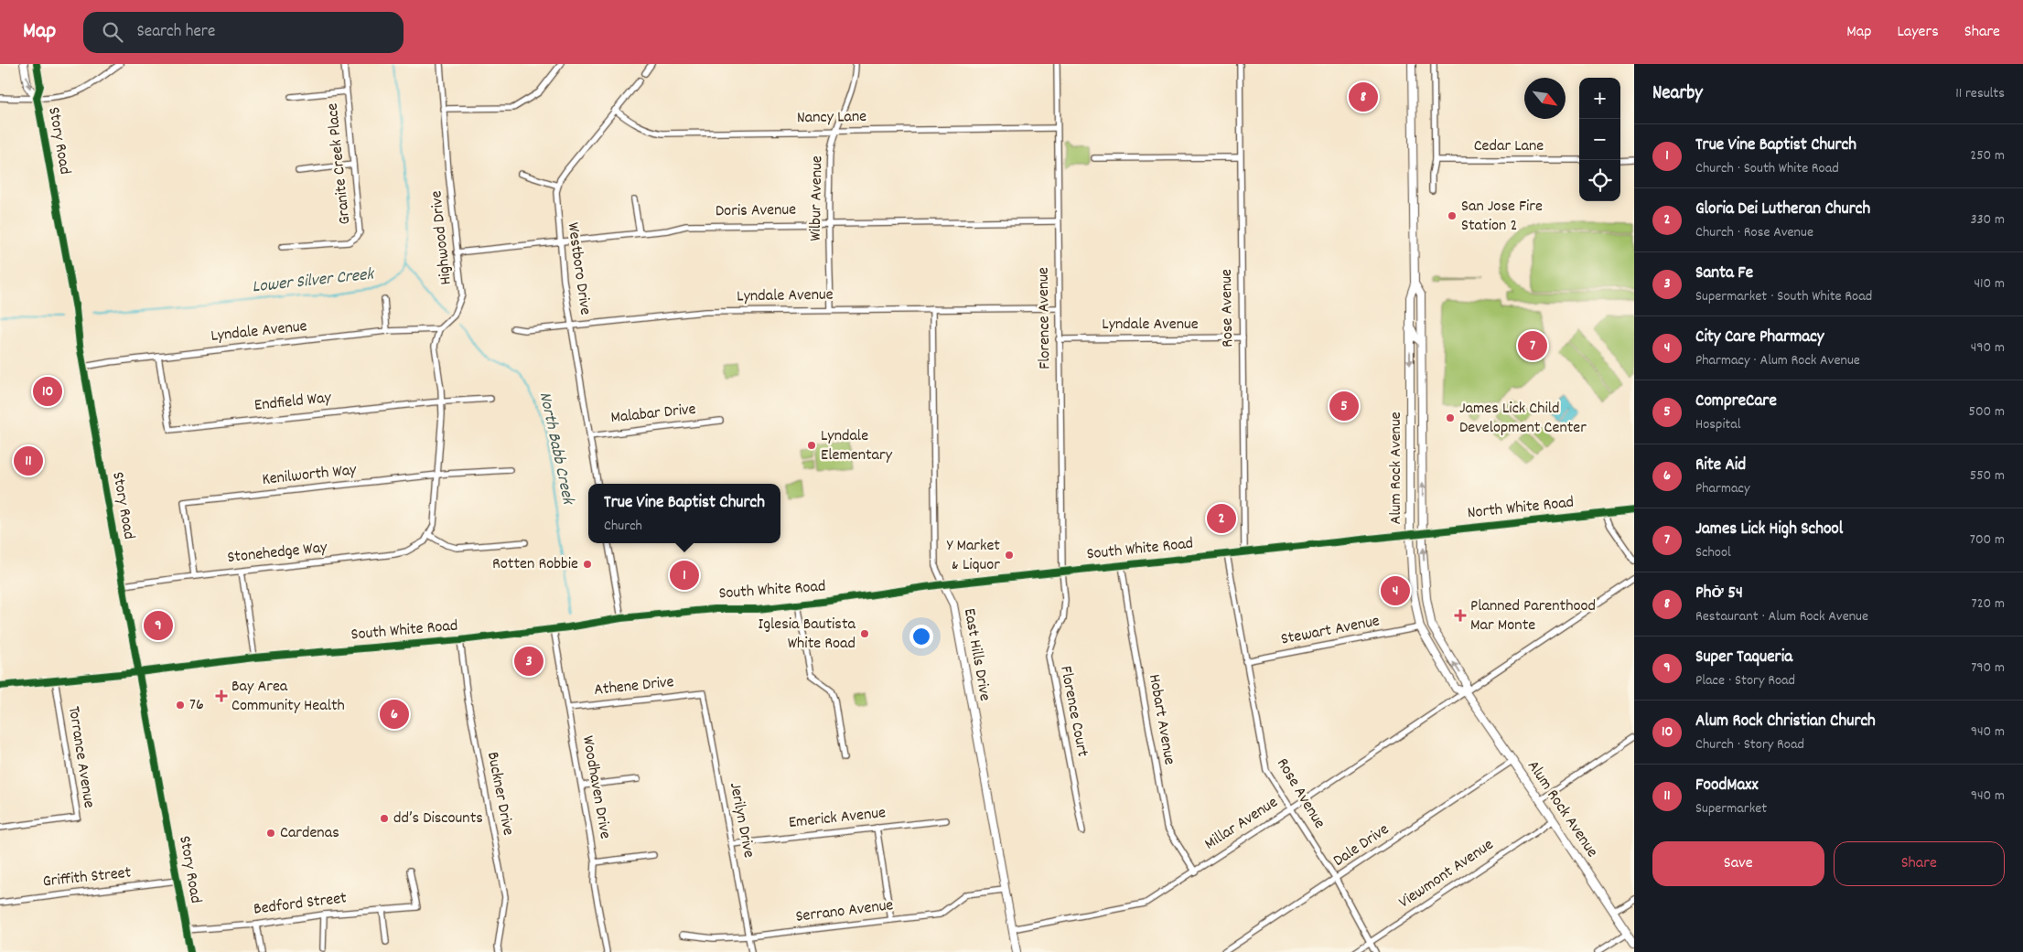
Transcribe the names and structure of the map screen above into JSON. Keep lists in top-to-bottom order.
{
  "streets": {
    "main road": [
      "Story Road",
      "Alum Rock Avenue",
      "North White Road",
      "South White Road",
      "East Hills Drive"
    ],
    "street": [
      "Nancy Lane",
      "Cedar Lane",
      "Granite Creek Place",
      "Wilbur Avenue",
      "Doris Avenue",
      "Highwood Drive",
      "Westboro Drive",
      "Lyndale Avenue",
      "Rose Avenue",
      "Florence Avenue",
      "Endfield Way",
      "Malabar Drive",
      "Kenilworth Way",
      "Stonehedge Way",
      "Stewart Avenue",
      "Athene Drive",
      "Florence Court",
      "Hobart Avenue",
      "Torrance Avenue",
      "Woodhaven Drive",
      "Buckner Drive",
      "Emerick Avenue",
      "Jerilyn Drive",
      "Millar Avenue",
      "Dale Drive",
      "Viewmont Avenue",
      "Griffith Street",
      "Bedford Street",
      "Serrano Avenue"
    ]
  },
  "crossings": [
    ["Nancy Lane", "Wilbur Avenue"],
    ["Nancy Lane", "Westboro Drive"],
    ["Nancy Lane", "Florence Avenue"],
    ["Story Road", "Lyndale Avenue"],
    ["Story Road", "South White Road"],
    ["Story Road", "Stonehedge Way"],
    ["Story Road", "Griffith Street"],
    ["Story Road", "Bedford Street"],
    ["Wilbur Avenue", "Doris Avenue"],
    ["Wilbur Avenue", "Lyndale Avenue"],
    ["Doris Avenue", "Highwood Drive"],
    ["Doris Avenue", "Westboro Drive"],
    ["Doris Avenue", "Florence Avenue"],
    ["Highwood Drive", "Lyndale Avenue"],
    ["Westboro Drive", "Lyndale Avenue"],
    ["Westboro Drive", "Malabar Drive"],
    ["Lyndale Avenue", "Rose Avenue"],
    ["Lyndale Avenue", "Florence Avenue"],
    ["Lyndale Avenue", "Endfield Way"],
    ["Lyndale Avenue", "East Hills Drive"],
    ["Rose Avenue", "South White Road"],
    ["Rose Avenue", "Stewart Avenue"],
    ["Rose Avenue", "Millar Avenue"],
    ["Rose Avenue", "Dale Drive"],
    ["Rose Avenue", "Viewmont Avenue"],
    ["Florence Avenue", "South White Road"],
    ["Florence Avenue", "Florence Court"],
    ["Alum Rock Avenue", "North White Road"],
    ["Alum Rock Avenue", "South White Road"],
    ["Alum Rock Avenue", "Stewart Avenue"],
    ["Alum Rock Avenue", "Millar Avenue"],
    ["Alum Rock Avenue", "Dale Drive"],
    ["Alum Rock Avenue", "Viewmont Avenue"],
    ["Kenilworth Way", "Stonehedge Way"],
    ["North White Road", "South White Road"],
    ["South White Road", "East Hills Drive"],
    ["South White Road", "Florence Court"],
    ["South White Road", "Hobart Avenue"],
    ["South White Road", "Torrance Avenue"],
    ["South White Road", "Woodhaven Drive"],
    ["South White Road", "Buckner Drive"],
    ["East Hills Drive", "Millar Avenue"],
    ["East Hills Drive", "Serrano Avenue"],
    ["Athene Drive", "Woodhaven Drive"],
    ["Athene Drive", "Jerilyn Drive"],
    ["Hobart Avenue", "Millar Avenue"],
    ["Emerick Avenue", "Jerilyn Drive"],
    ["Jerilyn Drive", "Serrano Avenue"]
  ],
  "water": ["Lower Silver Creek", "North Babb Creek"],
  "places": {
    "other": [
      "San Jose Fire Station 2",
      "James Lick Child Development Center",
      "Lyndale Elementary",
      "Y Market & Liquor",
      "Rotten Robbie",
      "Iglesia Bautista White Road",
      "76",
      "dd’s Discounts",
      "Cardenas"
    ],
    "health": ["Planned Parenthood Mar Monte", "Bay Area Community Health"]
  },
  "north": "bottom right",
  "page": {
    "header": "Map",
    "search": "Search here",
    "nav": ["Map", "Layers", "Share"],
    "heading": ["Nearby", "11 results"],
    "map_buttons": ["+", "−"],
    "pins": [
      "8",
      "7",
      "10",
      "5",
      "11",
      "2",
      "1",
      "4",
      "9",
      "3",
      "6"
    ],
    "list": [
      {
        "mark": "1",
        "name": "True Vine Baptist Church",
        "note": "Church · South White Road",
        "value": "250 m"
      },
      {
        "mark": "2",
        "name": "Gloria Dei Lutheran Church",
        "note": "Church · Rose Avenue",
        "value": "330 m"
      },
      {
        "mark": "3",
        "name": "Santa Fe",
        "note": "Supermarket · South White Road",
        "value": "410 m"
      },
      {
        "mark": "4",
        "name": "City Care Pharmacy",
        "note": "Pharmacy · Alum Rock Avenue",
        "value": "490 m"
      },
      {
        "mark": "5",
        "name": "CompreCare",
        "note": "Hospital",
        "value": "500 m"
      },
      {
        "mark": "6",
        "name": "Rite Aid",
        "note": "Pharmacy",
        "value": "550 m"
      },
      {
        "mark": "7",
        "name": "James Lick High School",
        "note": "School",
        "value": "700 m"
      },
      {
        "mark": "8",
        "name": "Phở 54",
        "note": "Restaurant · Alum Rock Avenue",
        "value": "720 m"
      },
      {
        "mark": "9",
        "name": "Super Taqueria",
        "note": "Place · Story Road",
        "value": "790 m"
      },
      {
        "mark": "10",
        "name": "Alum Rock Christian Church",
        "note": "Church · Story Road",
        "value": "940 m"
      },
      {
        "mark": "11",
        "name": "FoodMaxx",
        "note": "Supermarket",
        "value": "940 m"
      }
    ],
    "popup": ["True Vine Baptist Church", "Church"],
    "buttons": ["Save", "Share"]
  }
}
